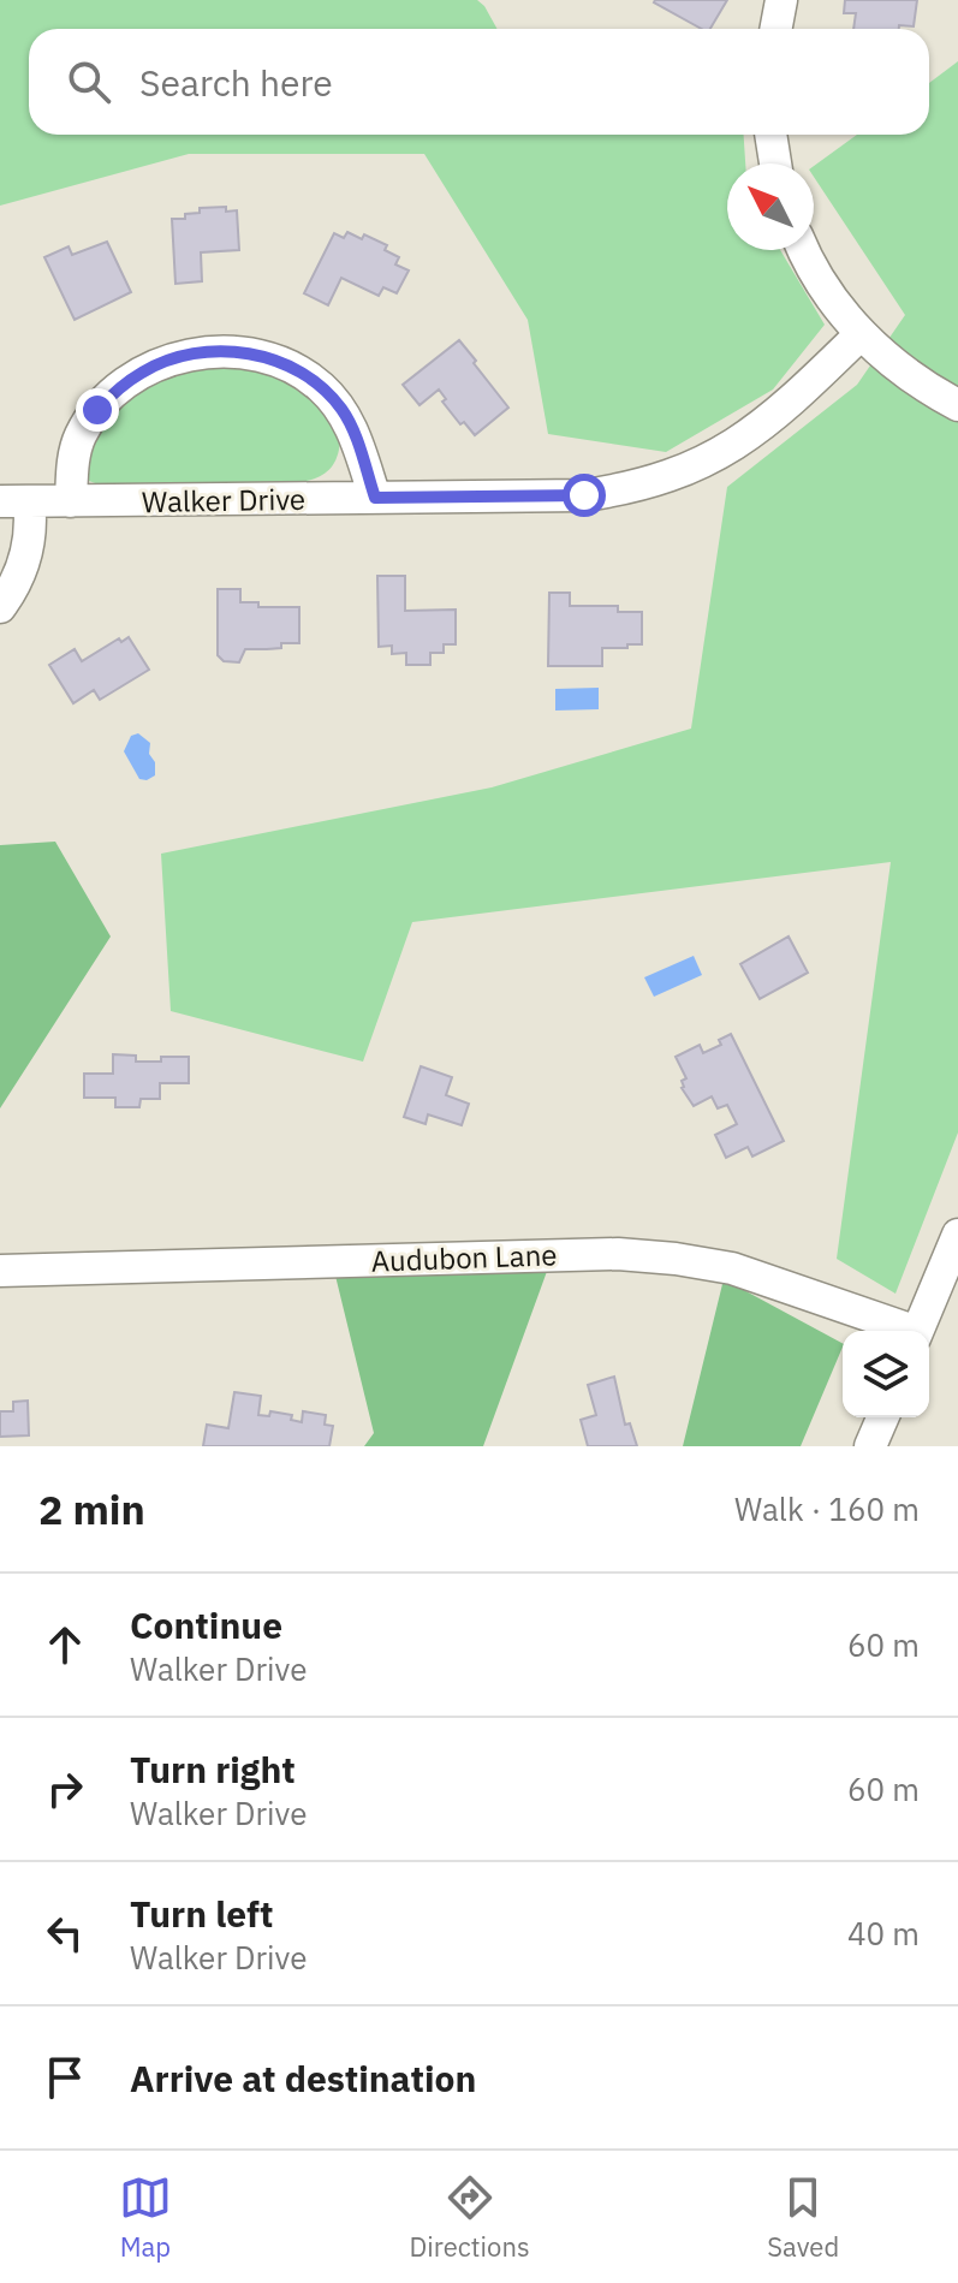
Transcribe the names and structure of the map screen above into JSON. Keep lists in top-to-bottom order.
{
  "streets": {
    "street": ["Walker Drive", "Audubon Lane"]
  },
  "north": "top left",
  "page": {
    "search": "Search here",
    "heading": ["2 min", "Walk · 160 m"],
    "list": [
      ["Continue", "Walker Drive", "60 m"],
      ["Turn right", "Walker Drive", "60 m"],
      ["Turn left", "Walker Drive", "40 m"],
      "Arrive at destination"
    ],
    "nav": ["Map", "Directions", "Saved"]
  }
}
